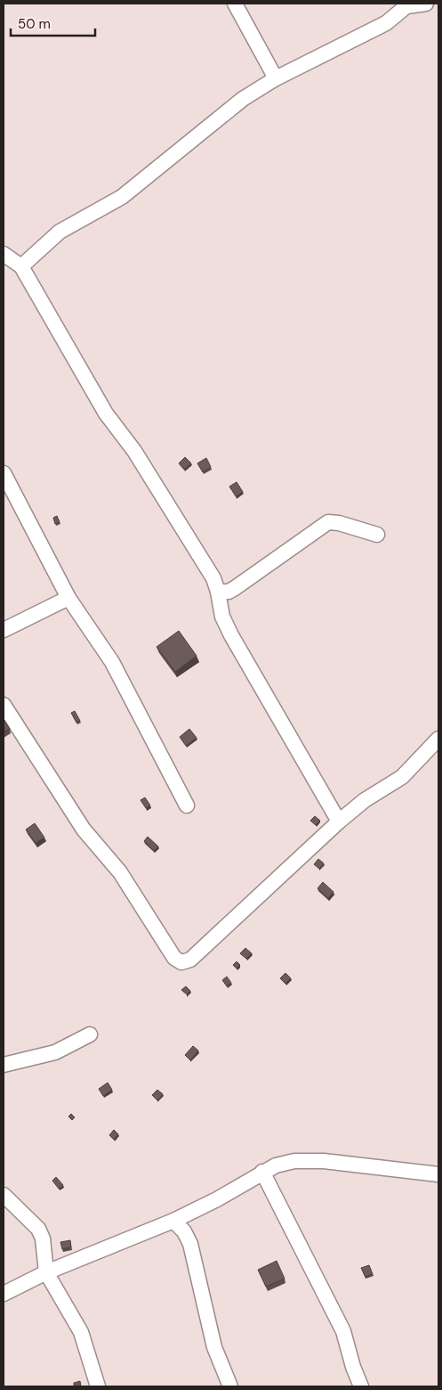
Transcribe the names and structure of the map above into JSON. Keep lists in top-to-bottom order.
{
  "scale_bar": "50 m"
}
